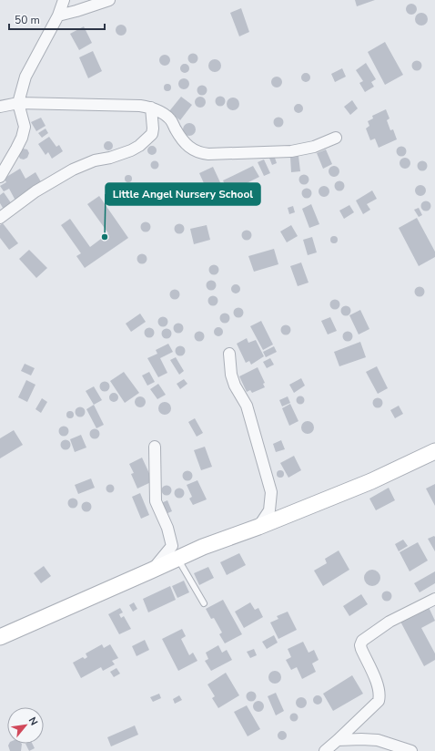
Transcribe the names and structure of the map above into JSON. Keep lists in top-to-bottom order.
{
  "places": ["Little Angel Nursery School"],
  "scale_bar": "50 m",
  "north": "top right"
}
